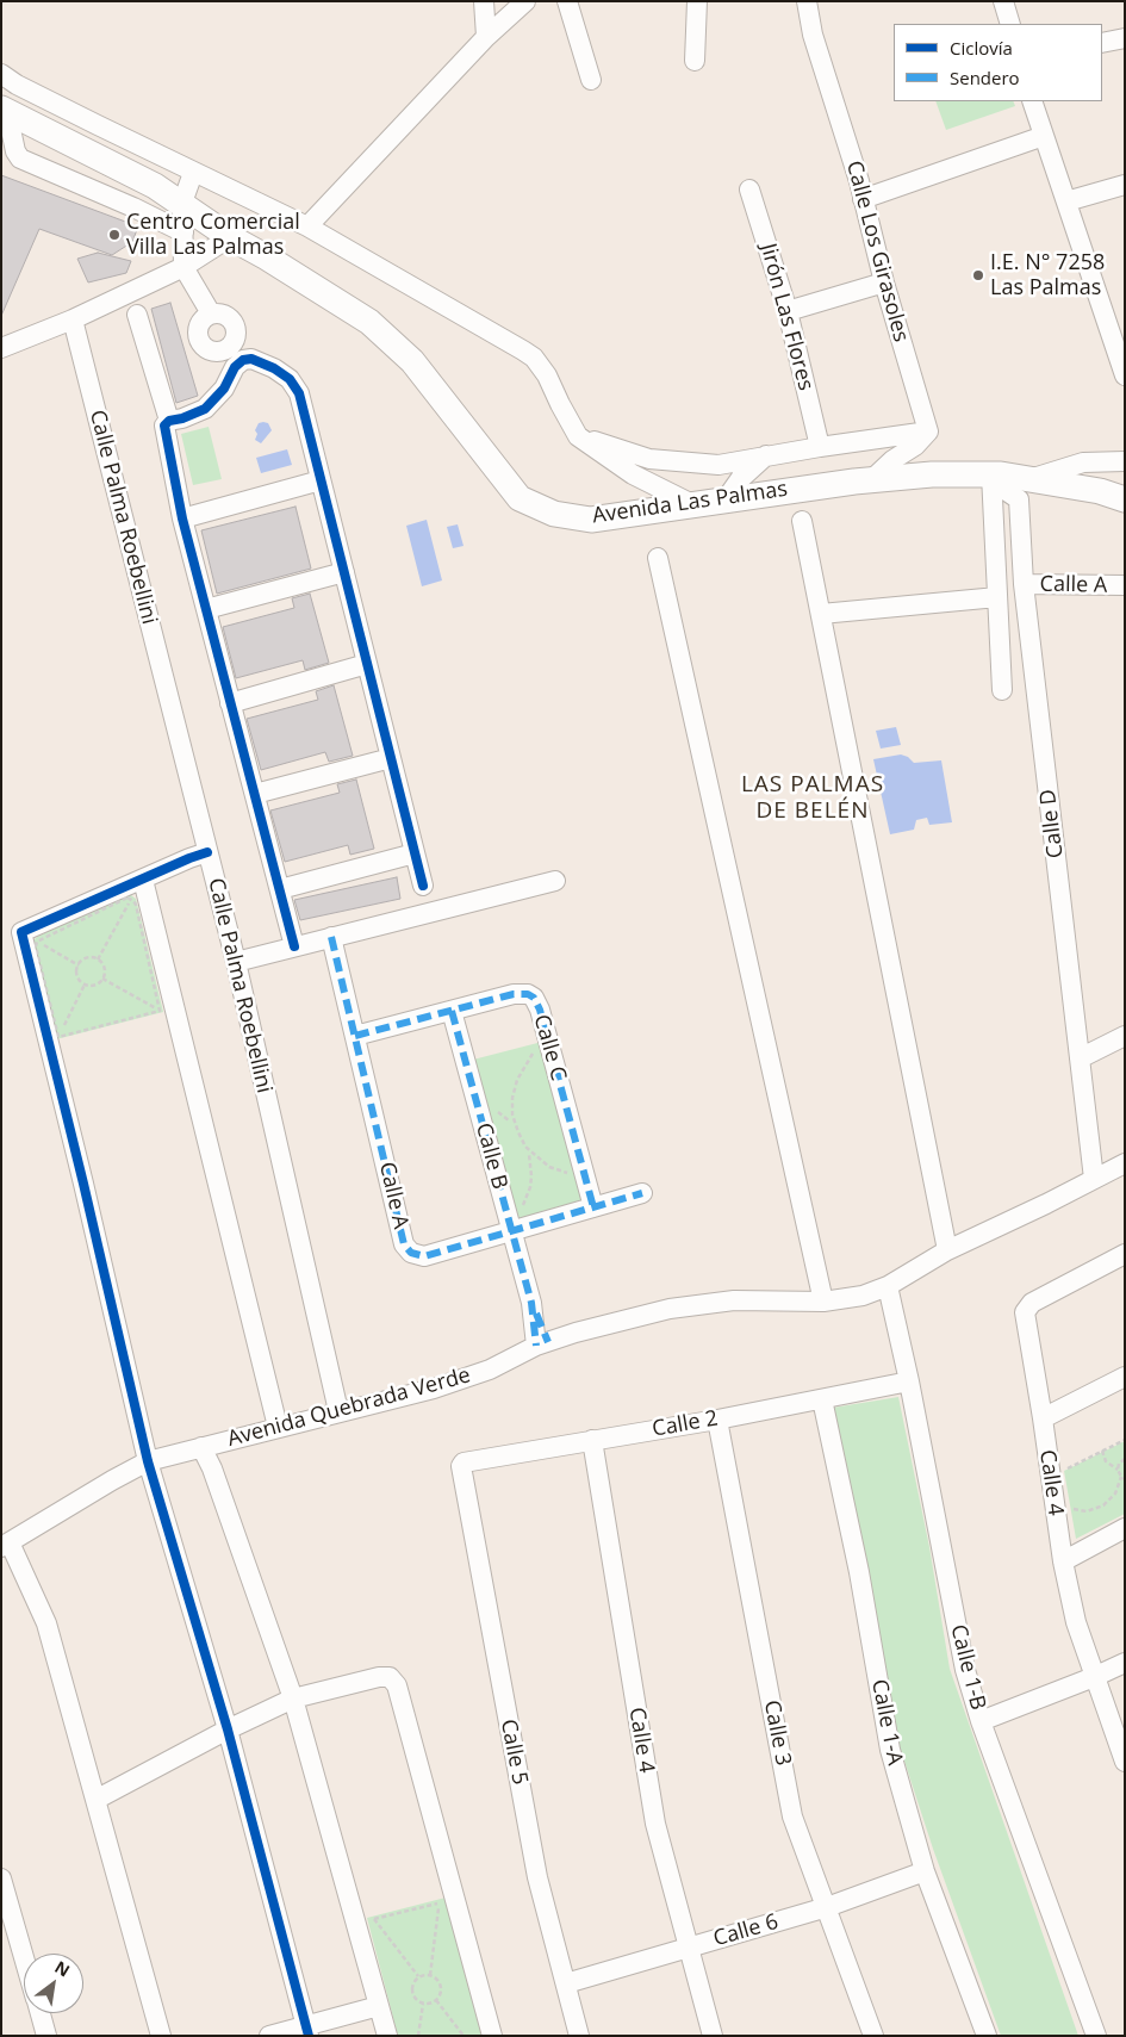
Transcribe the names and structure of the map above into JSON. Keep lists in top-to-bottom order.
{
  "streets": {
    "main road": ["Avenida Las Palmas"],
    "street": [
      "Calle Los Girasoles",
      "Jirón Las Flores",
      "Calle Palma Roebellini",
      "Calle A",
      "Calle D",
      "Calle C",
      "Calle B",
      "Avenida Quebrada Verde",
      "Calle 2",
      "Calle 4",
      "Calle 1-B",
      "Calle 1-A",
      "Calle 3",
      "Calle 5",
      "Calle 6"
    ]
  },
  "crossings": [
    ["Avenida Las Palmas", "Calle D"],
    ["Calle Palma Roebellini", "Avenida Quebrada Verde"],
    ["Calle A", "Calle D"],
    ["Calle A", "Calle C"],
    ["Calle A", "Calle B"],
    ["Calle D", "Avenida Quebrada Verde"],
    ["Calle C", "Calle B"],
    ["Calle B", "Avenida Quebrada Verde"],
    ["Avenida Quebrada Verde", "Calle 1-B"],
    ["Calle 2", "Calle 4"],
    ["Calle 2", "Calle 1-B"],
    ["Calle 2", "Calle 1-A"],
    ["Calle 2", "Calle 3"],
    ["Calle 2", "Calle 5"],
    ["Calle 4", "Calle 6"],
    ["Calle 1-A", "Calle 6"],
    ["Calle 3", "Calle 6"],
    ["Calle 5", "Calle 6"]
  ],
  "districts": ["LAS PALMAS DE BELÉN"],
  "places": ["Centro Comercial Villa Las Palmas", "I.E. N° 7258 Las Palmas"],
  "legend": ["Ciclovía", "Sendero"],
  "north": "top right"
}
